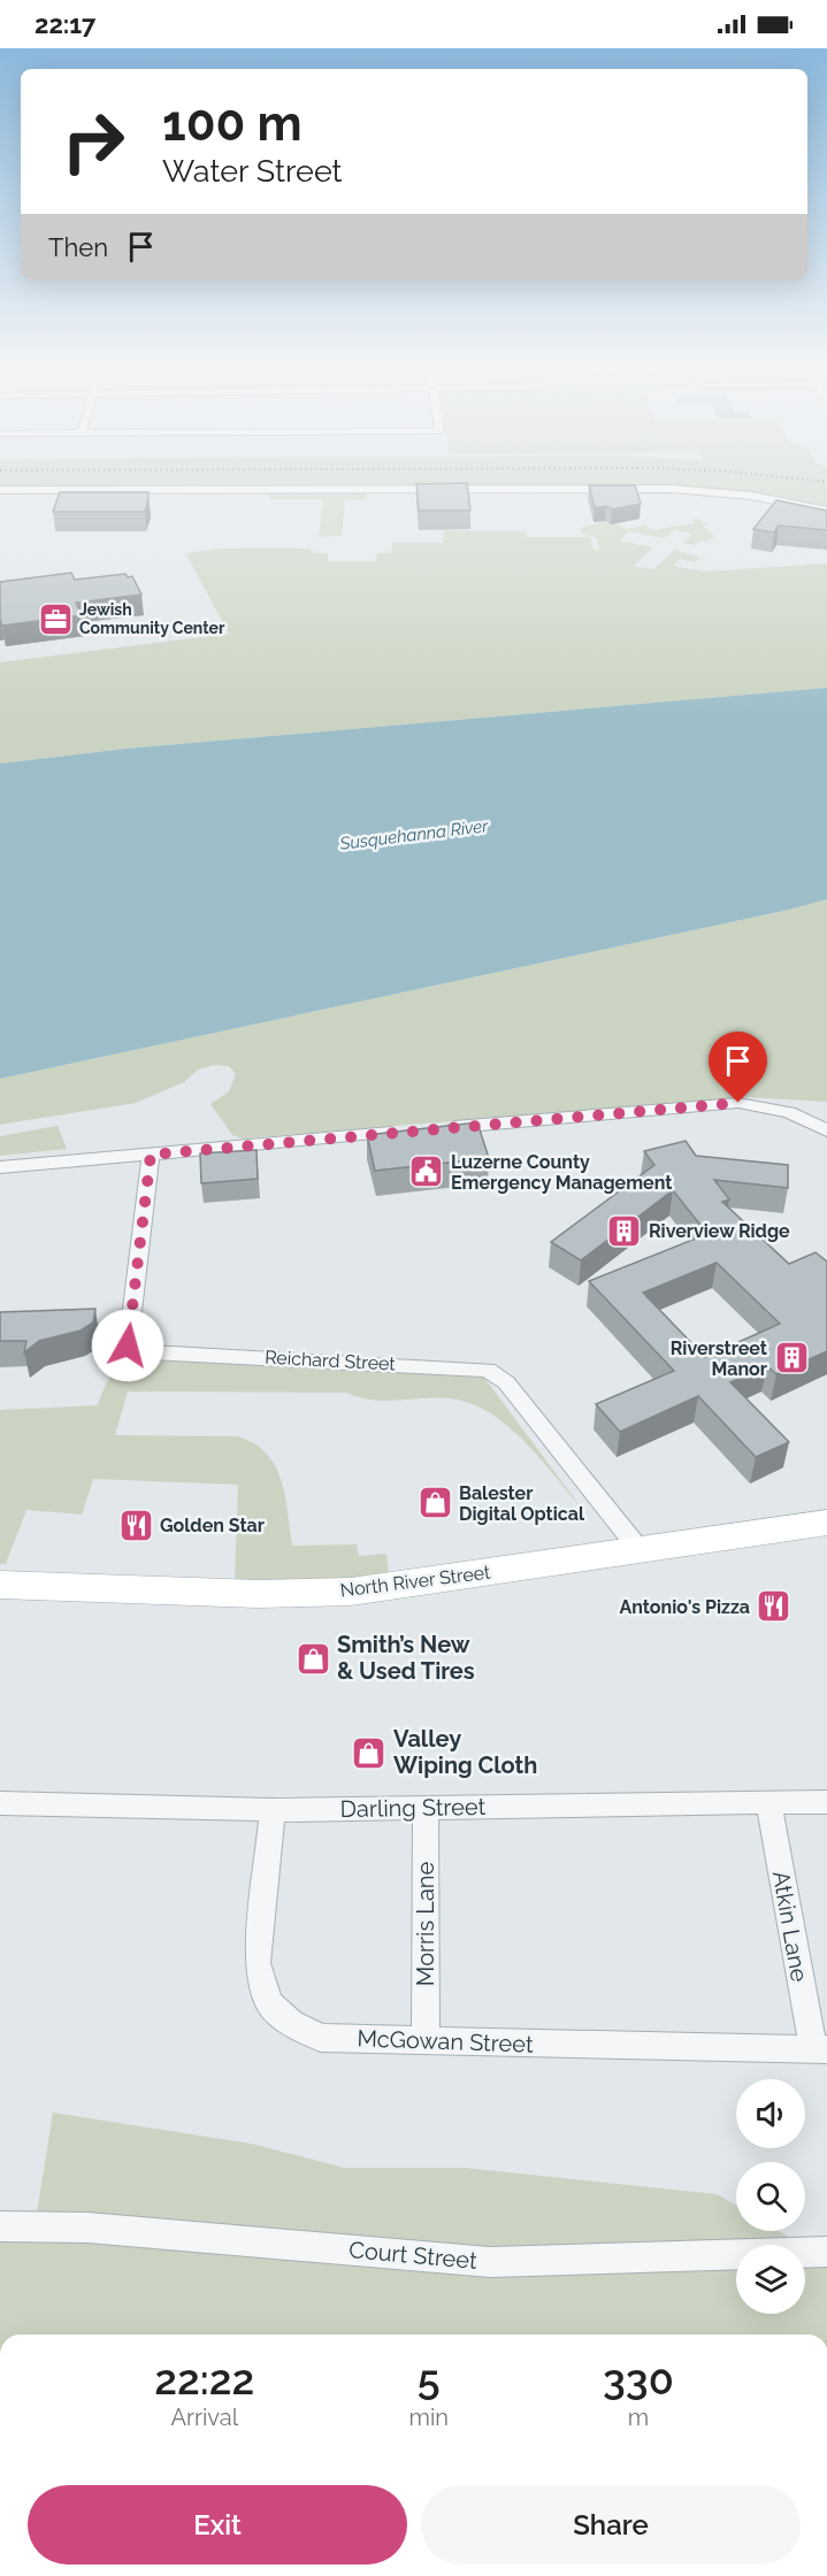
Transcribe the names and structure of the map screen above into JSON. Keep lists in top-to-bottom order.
{
  "streets": {
    "main road": ["North River Street"],
    "street": [
      "Reichard Street",
      "Darling Street",
      "Morris Lane",
      "Atkin Lane",
      "McGowan Street",
      "Court Street"
    ]
  },
  "crossings": [
    ["Reichard Street", "North River Street"],
    ["Darling Street", "Morris Lane"],
    ["Darling Street", "Atkin Lane"],
    ["Darling Street", "McGowan Street"],
    ["Morris Lane", "McGowan Street"],
    ["Atkin Lane", "McGowan Street"]
  ],
  "water": ["Susquehanna River"],
  "places": {
    "office": ["Jewish Community Center"],
    "public building": ["Luzerne County Emergency Management"],
    "building": ["Riverview Ridge", "Riverstreet Manor"],
    "shop": ["Balester Digital Optical", "Smith’s New & Used Tires", "Valley Wiping Cloth"],
    "restaurant": ["Golden Star", "Antonio's Pizza"]
  },
  "page": {
    "status": "22:17",
    "turn": ["100 m", "Water Street"],
    "then": "Then",
    "eta": [
      "22:22",
      "Arrival",
      "5",
      "min",
      "330",
      "m"
    ],
    "buttons": ["Exit", "Share"]
  }
}
